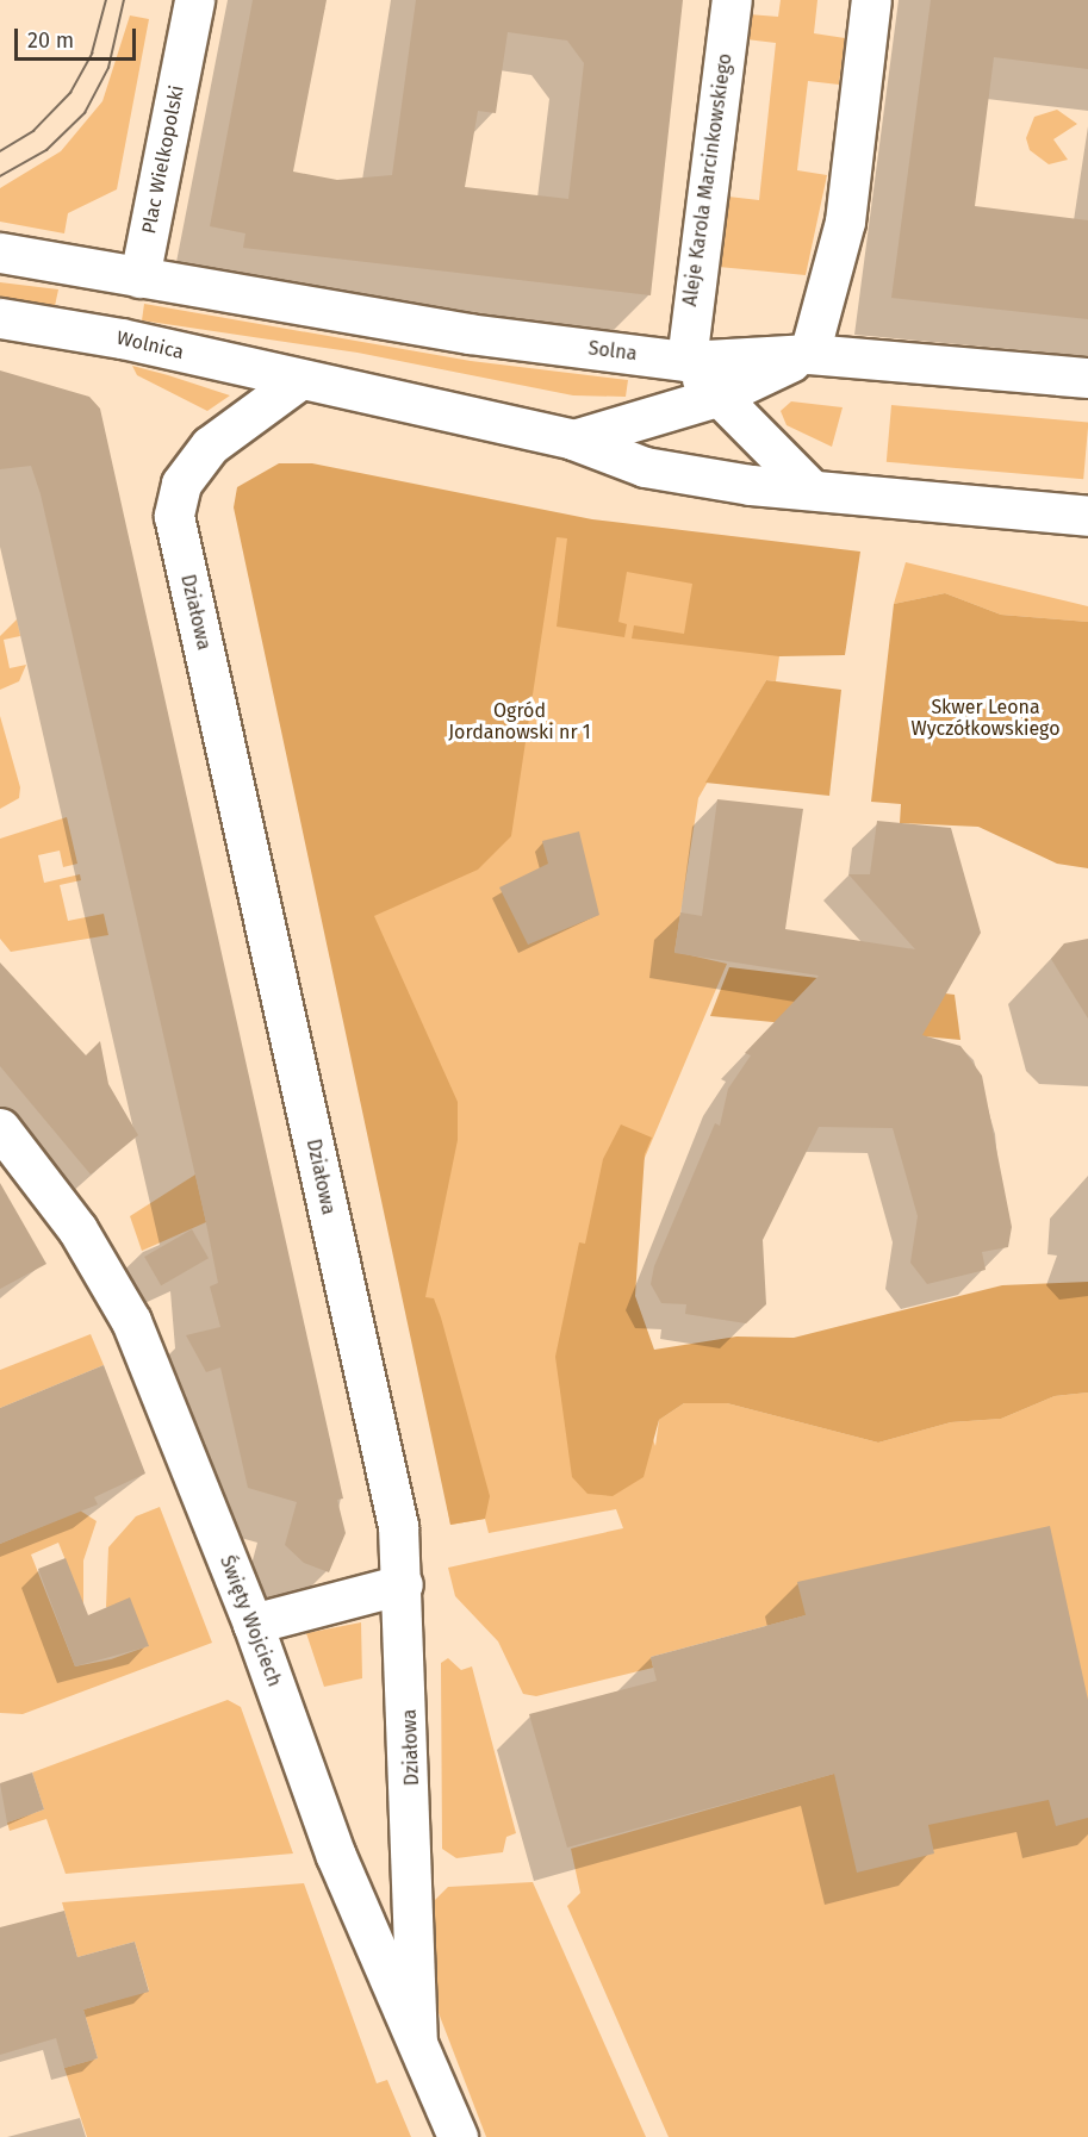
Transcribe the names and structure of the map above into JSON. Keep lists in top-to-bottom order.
{
  "streets": {
    "street": [
      "Plac Wielkopolski",
      "Aleje Karola Marcinkowskiego",
      "Wolnica",
      "Solna",
      "Działowa",
      "Święty Wojciech"
    ]
  },
  "crossings": [
    ["Plac Wielkopolski", "Solna"],
    ["Aleje Karola Marcinkowskiego", "Solna"],
    ["Wolnica", "Działowa"],
    ["Działowa", "Święty Wojciech"]
  ],
  "parks": ["Skwer Leona Wyczółkowskiego", "Ogród Jordanowski nr 1"],
  "scale_bar": "20 m"
}
